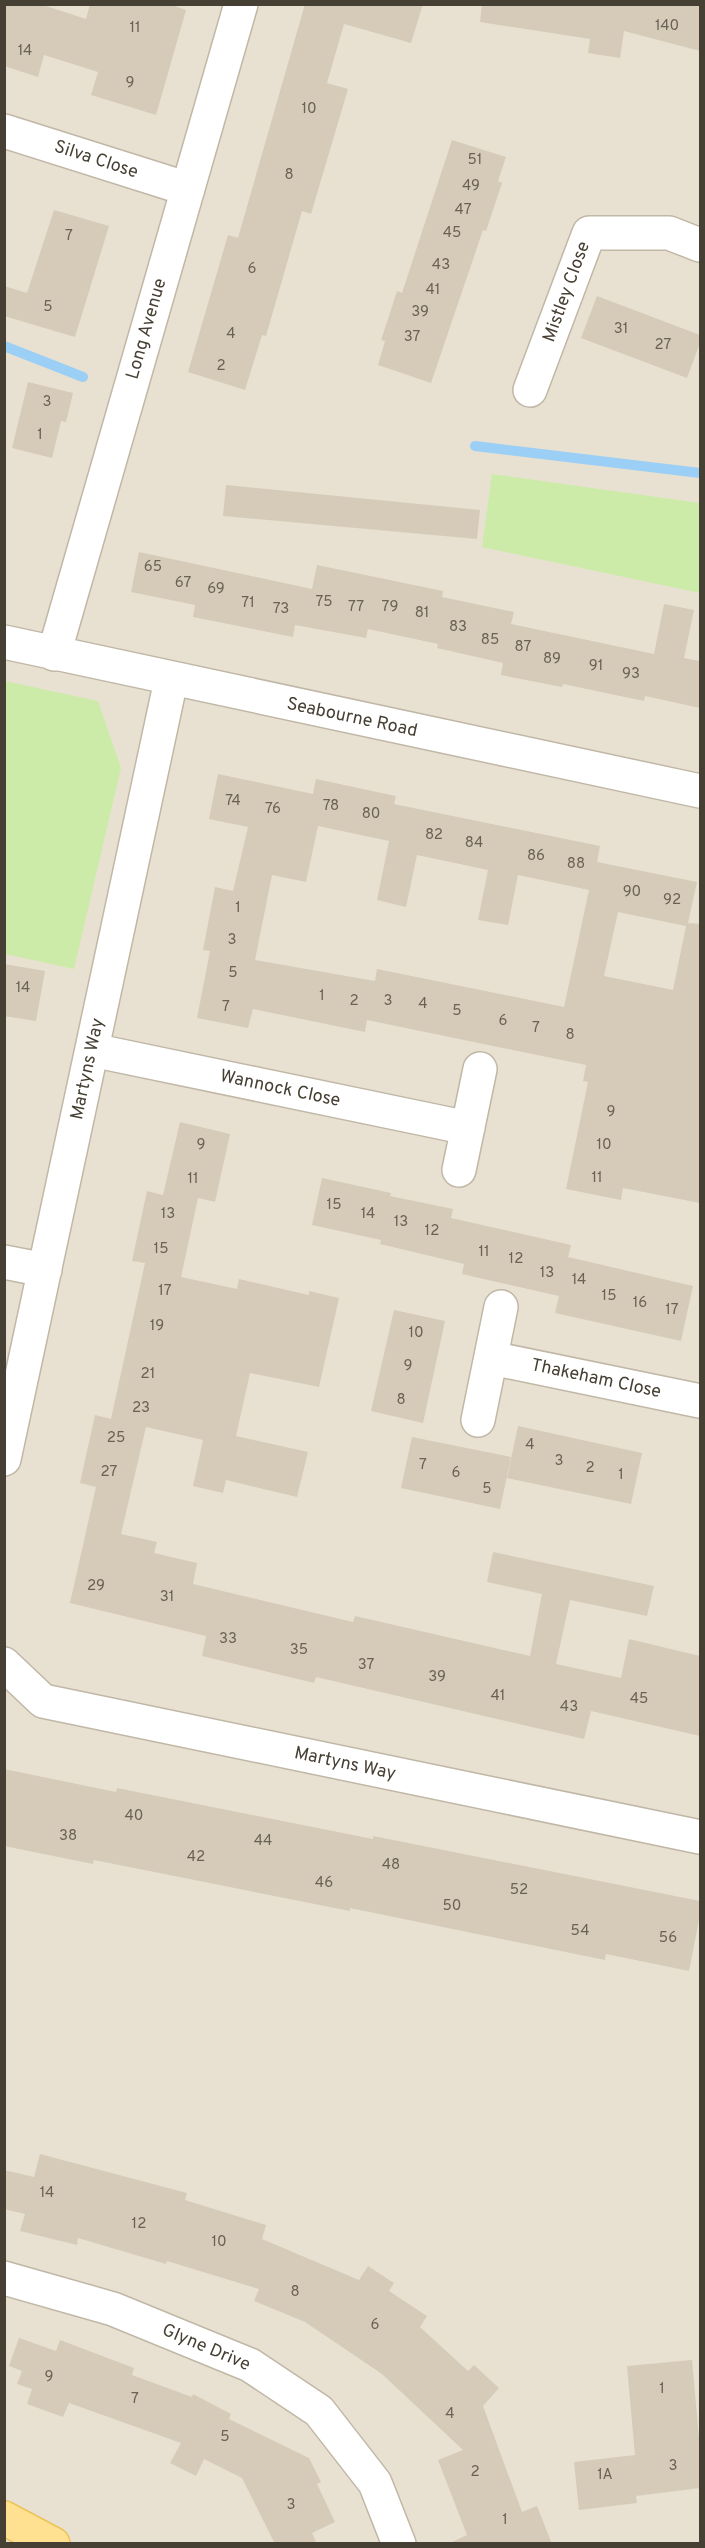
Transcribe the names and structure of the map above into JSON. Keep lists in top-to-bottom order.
{
  "streets": {
    "street": [
      "Silva Close",
      "Mistley Close",
      "Long Avenue",
      "Seabourne Road",
      "Martyns Way",
      "Wannock Close",
      "Thakeham Close",
      "Glyne Drive"
    ]
  },
  "crossings": [
    ["Silva Close", "Long Avenue"],
    ["Long Avenue", "Seabourne Road"],
    ["Seabourne Road", "Martyns Way"],
    ["Martyns Way", "Wannock Close"]
  ],
  "house_numbers": [
    "140",
    "11",
    "14",
    "9",
    "10",
    "51",
    "8",
    "49",
    "47",
    "45",
    "7",
    "43",
    "6",
    "41",
    "5",
    "39",
    "31",
    "4",
    "37",
    "27",
    "2",
    "3",
    "1",
    "65",
    "67",
    "69",
    "75",
    "71",
    "77",
    "79",
    "73",
    "81",
    "83",
    "85",
    "87",
    "89",
    "91",
    "93",
    "74",
    "78",
    "76",
    "80",
    "82",
    "84",
    "86",
    "88",
    "90",
    "92",
    "1",
    "3",
    "5",
    "14",
    "1",
    "2",
    "3",
    "4",
    "7",
    "5",
    "6",
    "7",
    "8",
    "9",
    "9",
    "10",
    "11",
    "11",
    "15",
    "13",
    "14",
    "13",
    "12",
    "15",
    "11",
    "12",
    "13",
    "14",
    "17",
    "15",
    "16",
    "17",
    "19",
    "10",
    "9",
    "21",
    "8",
    "23",
    "25",
    "4",
    "3",
    "7",
    "2",
    "27",
    "6",
    "1",
    "5",
    "29",
    "31",
    "33",
    "35",
    "37",
    "39",
    "41",
    "45",
    "43",
    "40",
    "38",
    "44",
    "42",
    "48",
    "46",
    "52",
    "50",
    "54",
    "56",
    "14",
    "12",
    "10",
    "8",
    "6",
    "9",
    "1",
    "7",
    "4",
    "5",
    "3",
    "2",
    "1A",
    "3",
    "1"
  ]
}
